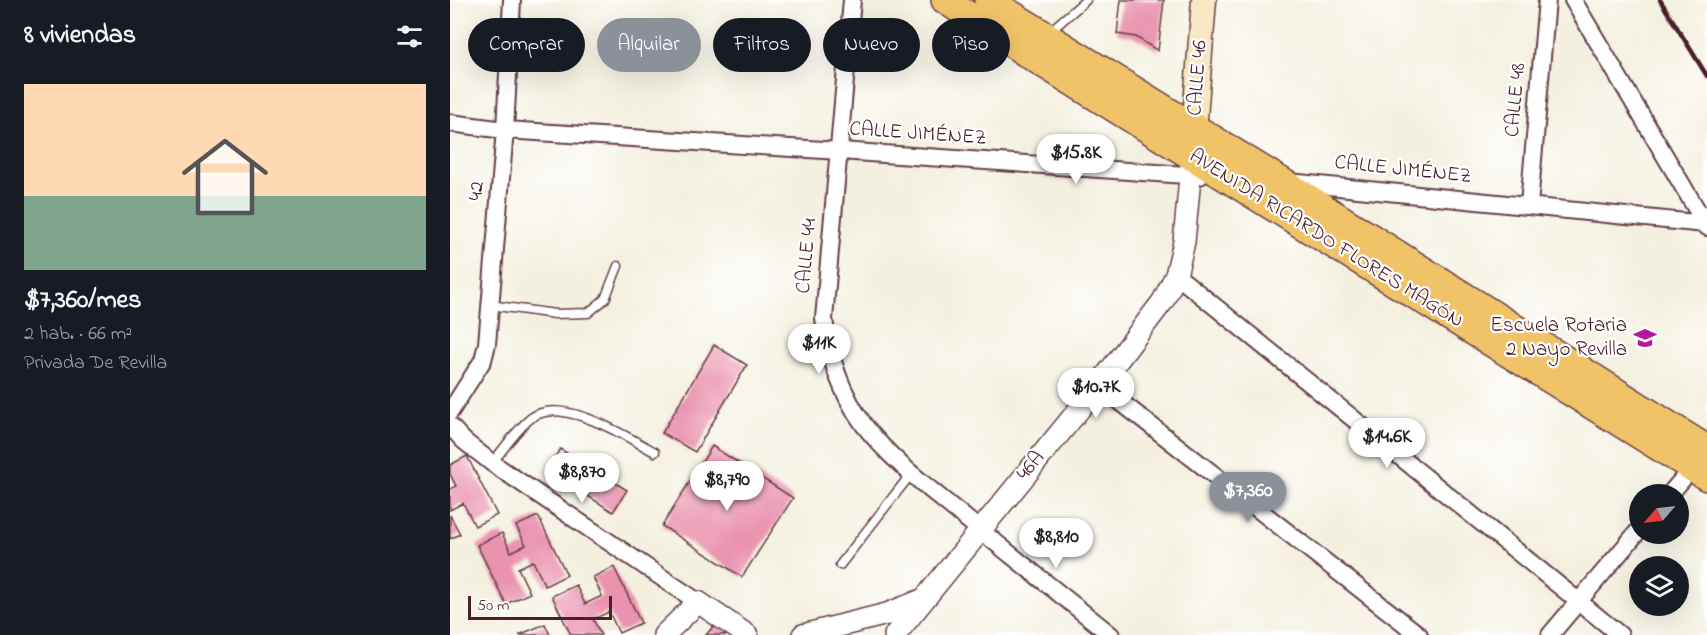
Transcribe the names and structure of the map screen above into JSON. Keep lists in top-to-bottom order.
{
  "streets": {
    "main road": ["CALLE 46", "AVENIDA RICARDO FLORES MAGÓN"],
    "street": [
      "CALLE 48",
      "CALLE JIMÉNEZ",
      "42",
      "CALLE 44",
      "46A"
    ]
  },
  "crossings": [
    ["CALLE 46", "CALLE JIMÉNEZ"],
    ["CALLE 46", "AVENIDA RICARDO FLORES MAGÓN"],
    ["CALLE 46", "46A"],
    ["CALLE 48", "CALLE JIMÉNEZ"],
    ["CALLE JIMÉNEZ", "42"],
    ["CALLE JIMÉNEZ", "AVENIDA RICARDO FLORES MAGÓN"],
    ["CALLE JIMÉNEZ", "CALLE 44"],
    ["CALLE JIMÉNEZ", "46A"],
    ["AVENIDA RICARDO FLORES MAGÓN", "46A"],
    ["CALLE 44", "46A"]
  ],
  "places": {
    "school or university": ["Escuela Rotaria 2 Nayo Revilla"]
  },
  "scale_bar": "50 m",
  "north": "bottom left",
  "page": {
    "heading": "8 viviendas",
    "chip": [
      "Comprar",
      "Alquilar",
      "Filtros",
      "Nuevo",
      "Piso"
    ],
    "list": [
      {
        "name": "$7,360/mes",
        "note": "2 hab. · 66 m² · Privada De Revilla"
      }
    ],
    "price": [
      "$15.8K",
      "$11K",
      "$10.7K",
      "$14.6K",
      "$8,870",
      "$8,790",
      "$7,360",
      "$8,810"
    ],
    "scale": "50 m"
  }
}
